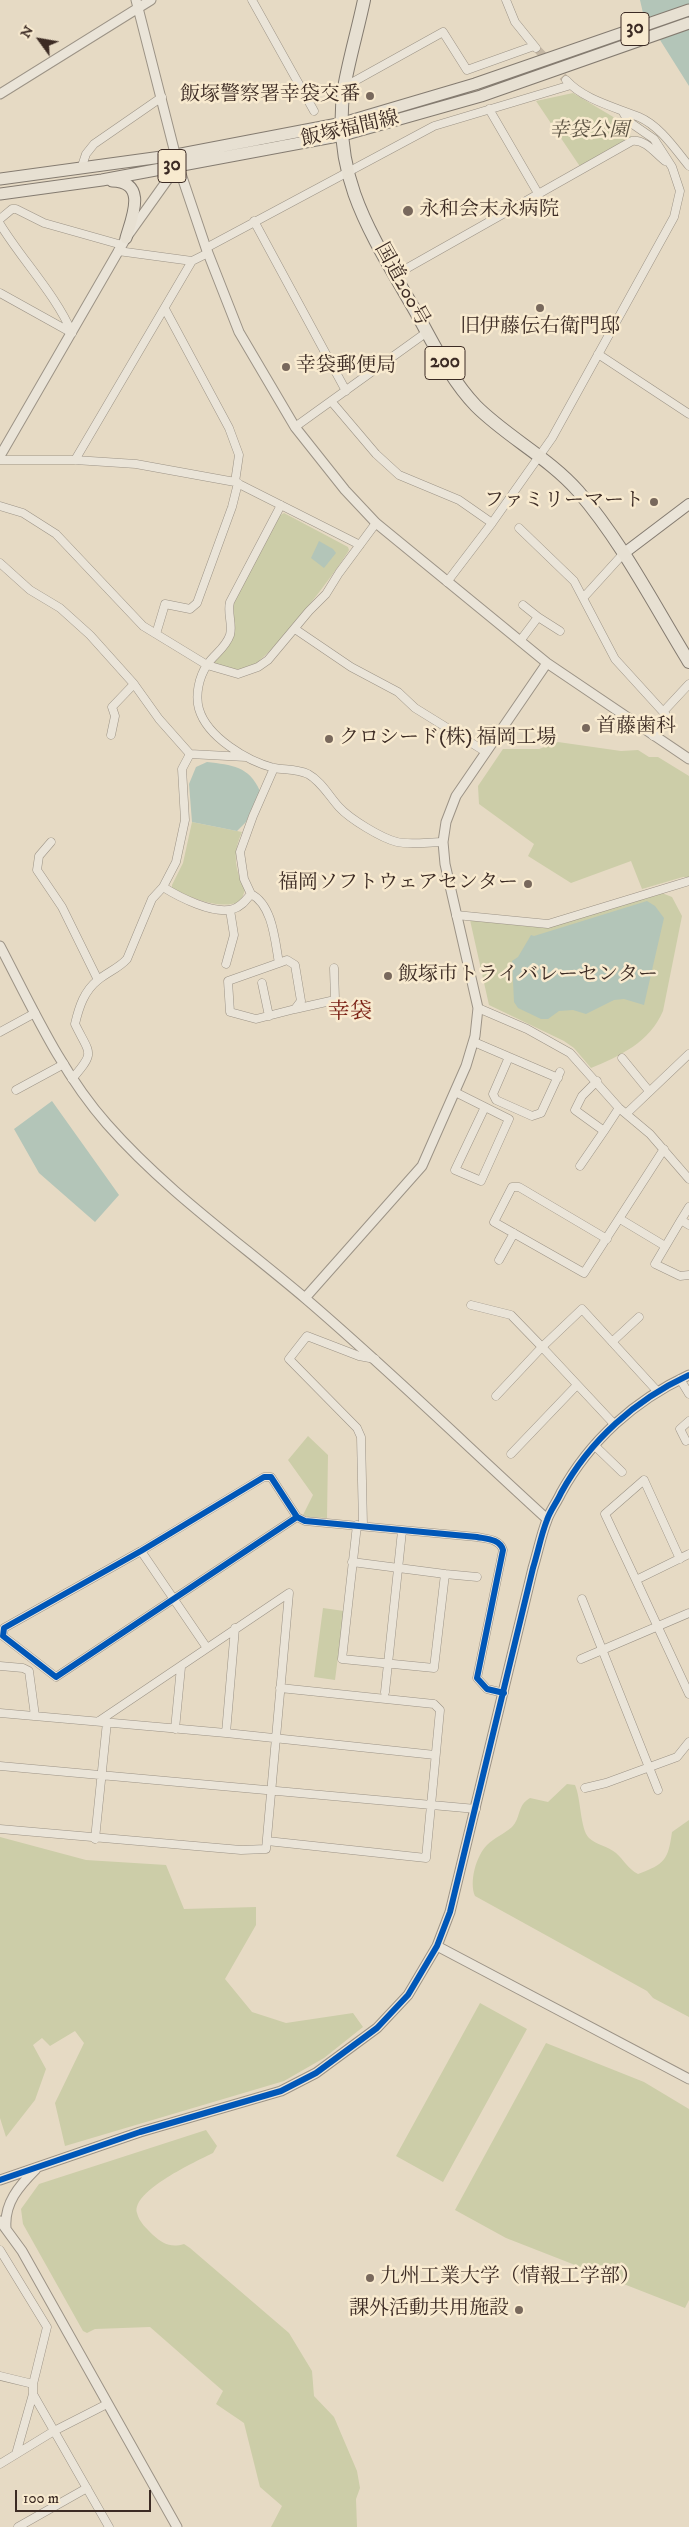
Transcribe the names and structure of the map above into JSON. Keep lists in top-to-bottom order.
{
  "streets": {
    "highway": ["国道200号", "200"],
    "main road": ["30", "飯塚福間線"]
  },
  "crossings": [
    ["飯塚福間線", "国道200号"]
  ],
  "districts": ["幸袋"],
  "parks": ["幸袋公園"],
  "places": [
    "飯塚警察署幸袋交番",
    "永和会末永病院",
    "旧伊藤伝右衛門邸",
    "幸袋郵便局",
    "ファミリーマート",
    "首藤歯科",
    "クロシード(株) 福岡工場",
    "福岡ソフトウェアセンター",
    "飯塚市トライバレーセンター",
    "九州工業大学（情報工学部）",
    "課外活動共用施設"
  ],
  "scale_bar": "100 m",
  "north": "top left"
}
